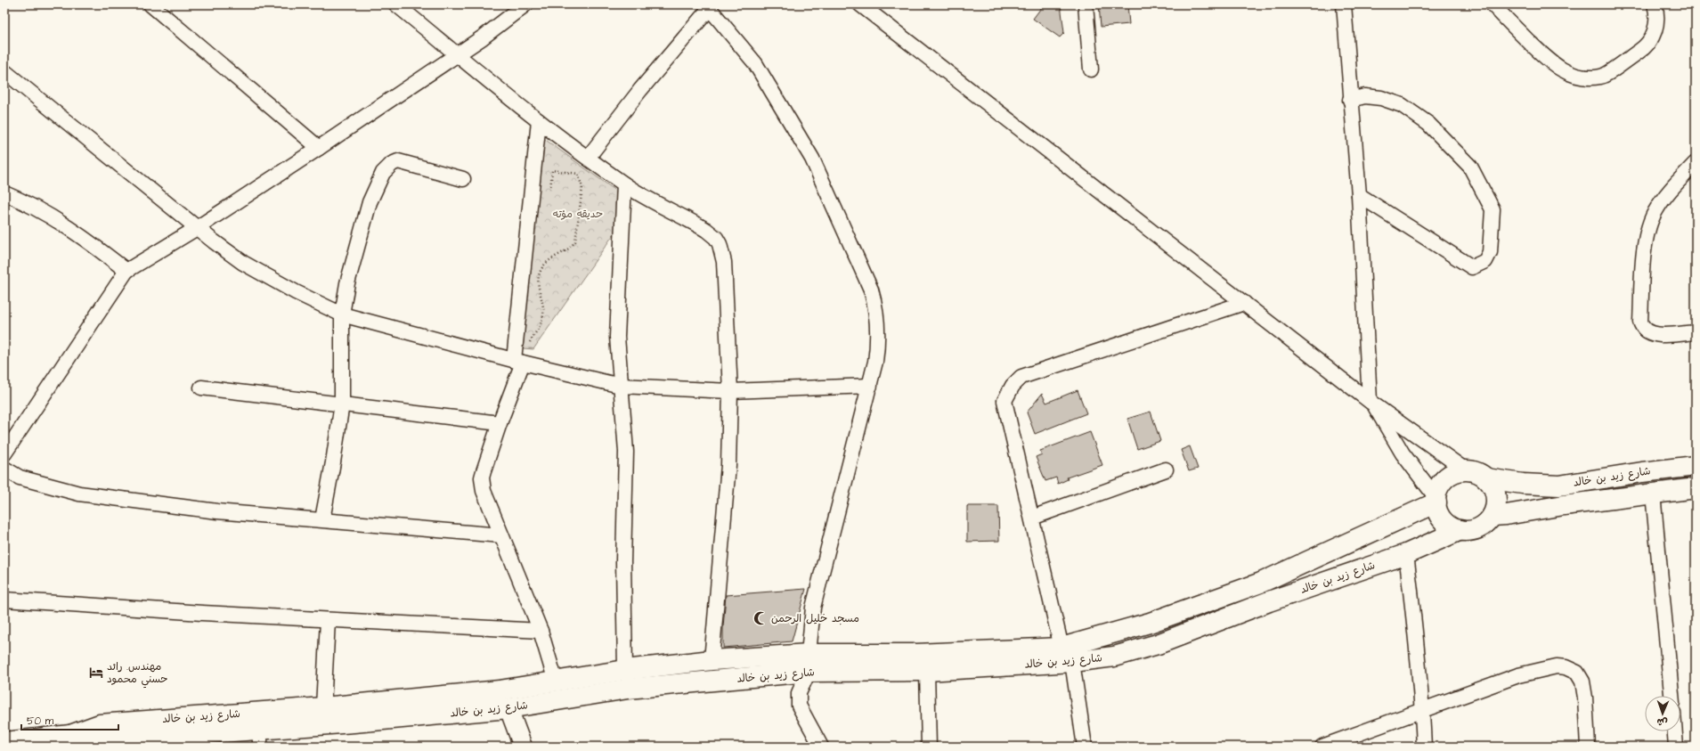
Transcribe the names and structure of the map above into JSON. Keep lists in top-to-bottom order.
{
  "streets": {
    "main road": ["شارع زيد بن خالد"]
  },
  "parks": ["حديقه مؤته"],
  "places": {
    "mosque": ["مسجد خليل الرحمن"],
    "hotel": ["مهندس. رائد حسني محمود"]
  },
  "scale_bar": "50 m",
  "north": "bottom"
}
